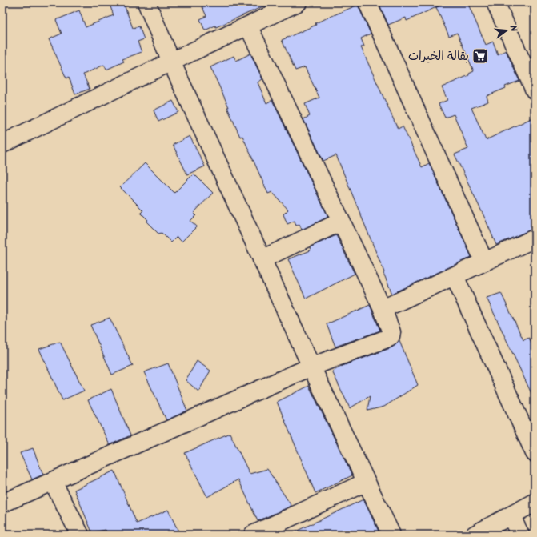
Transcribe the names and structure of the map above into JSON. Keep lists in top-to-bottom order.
{
  "places": {
    "supermarket": ["بقالة الخيرات"]
  },
  "north": "right"
}
